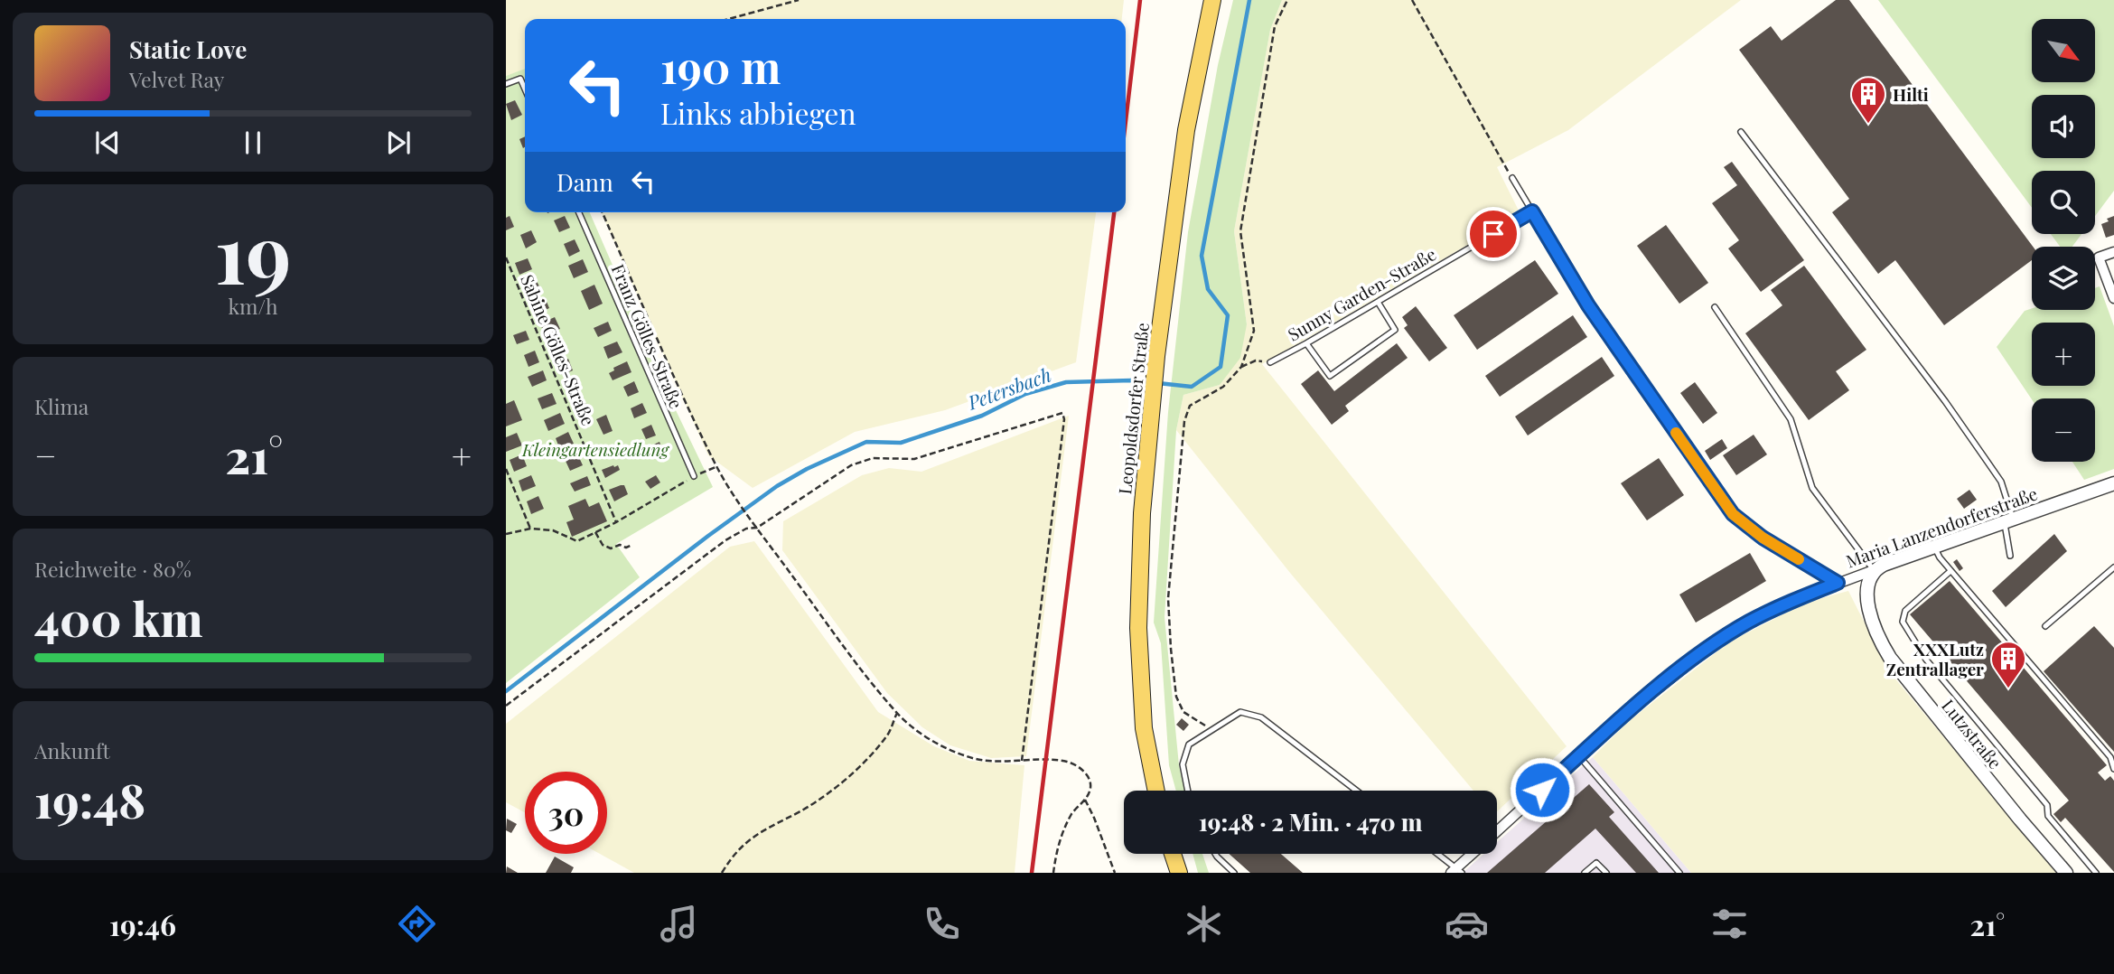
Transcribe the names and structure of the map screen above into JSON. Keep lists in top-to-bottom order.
{
  "streets": {
    "main road": ["Leopoldsdorfer Straße"],
    "street": ["Maria Lanzendorferstraße", "Lutzstraße"],
    "lane": ["Sunny Garden-Straße", "Franz Gölles-Straße"],
    "path": ["Sabine Gölles-Straße"]
  },
  "crossings": [
    ["Maria Lanzendorferstraße", "Lutzstraße"]
  ],
  "water": ["Petersbach"],
  "parks": ["Kleingartensiedlung"],
  "places": {
    "building": ["Hilti", "XXXLutz Zentrallager"]
  },
  "north": "bottom right",
  "page": {
    "map_buttons": ["+", "−"],
    "turn": ["190 m", "Links abbiegen"],
    "song": ["Static Love", "Velvet Ray"],
    "then": "Dann",
    "tile": [
      ["19", "km/h"],
      "Klima",
      ["Reichweite · 80%", "400 km"],
      ["Ankunft", "19:48"]
    ],
    "heat": ["−", "21°", "+"],
    "limit": "30",
    "trip": "19:48 · 2 Min. · 470 m",
    "tabs": ["19:46", "21°"]
  }
}
